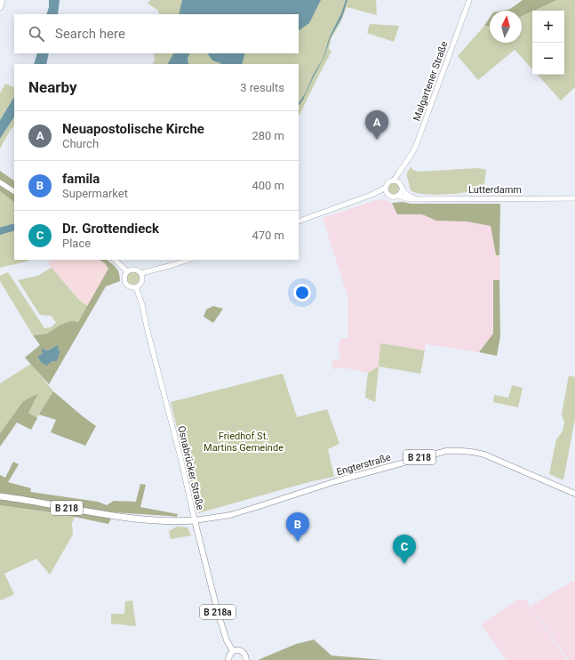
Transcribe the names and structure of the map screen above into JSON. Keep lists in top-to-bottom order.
{
  "streets": {
    "highway": ["B 218"],
    "main road": ["Engterstraße", "Osnabrücker Straße", "B 218a"],
    "street": ["Malgartener Straße", "Lutterdamm"]
  },
  "crossings": [
    ["Malgartener Straße", "Lutterdamm"],
    ["B 218", "Engterstraße"],
    ["B 218", "Osnabrücker Straße"],
    ["Engterstraße", "Osnabrücker Straße"]
  ],
  "parks": ["Friedhof St. Martins Gemeinde"],
  "north": "top",
  "page": {
    "map_buttons": ["+", "−"],
    "search": "Search here",
    "heading": ["Nearby", "3 results"],
    "pins": ["A", "B", "C"],
    "list": [
      {
        "mark": "A",
        "name": "Neuapostolische Kirche",
        "note": "Church",
        "value": "280 m"
      },
      {
        "mark": "B",
        "name": "famila",
        "note": "Supermarket",
        "value": "400 m"
      },
      {
        "mark": "C",
        "name": "Dr. Grottendieck",
        "note": "Place",
        "value": "470 m"
      }
    ]
  }
}
